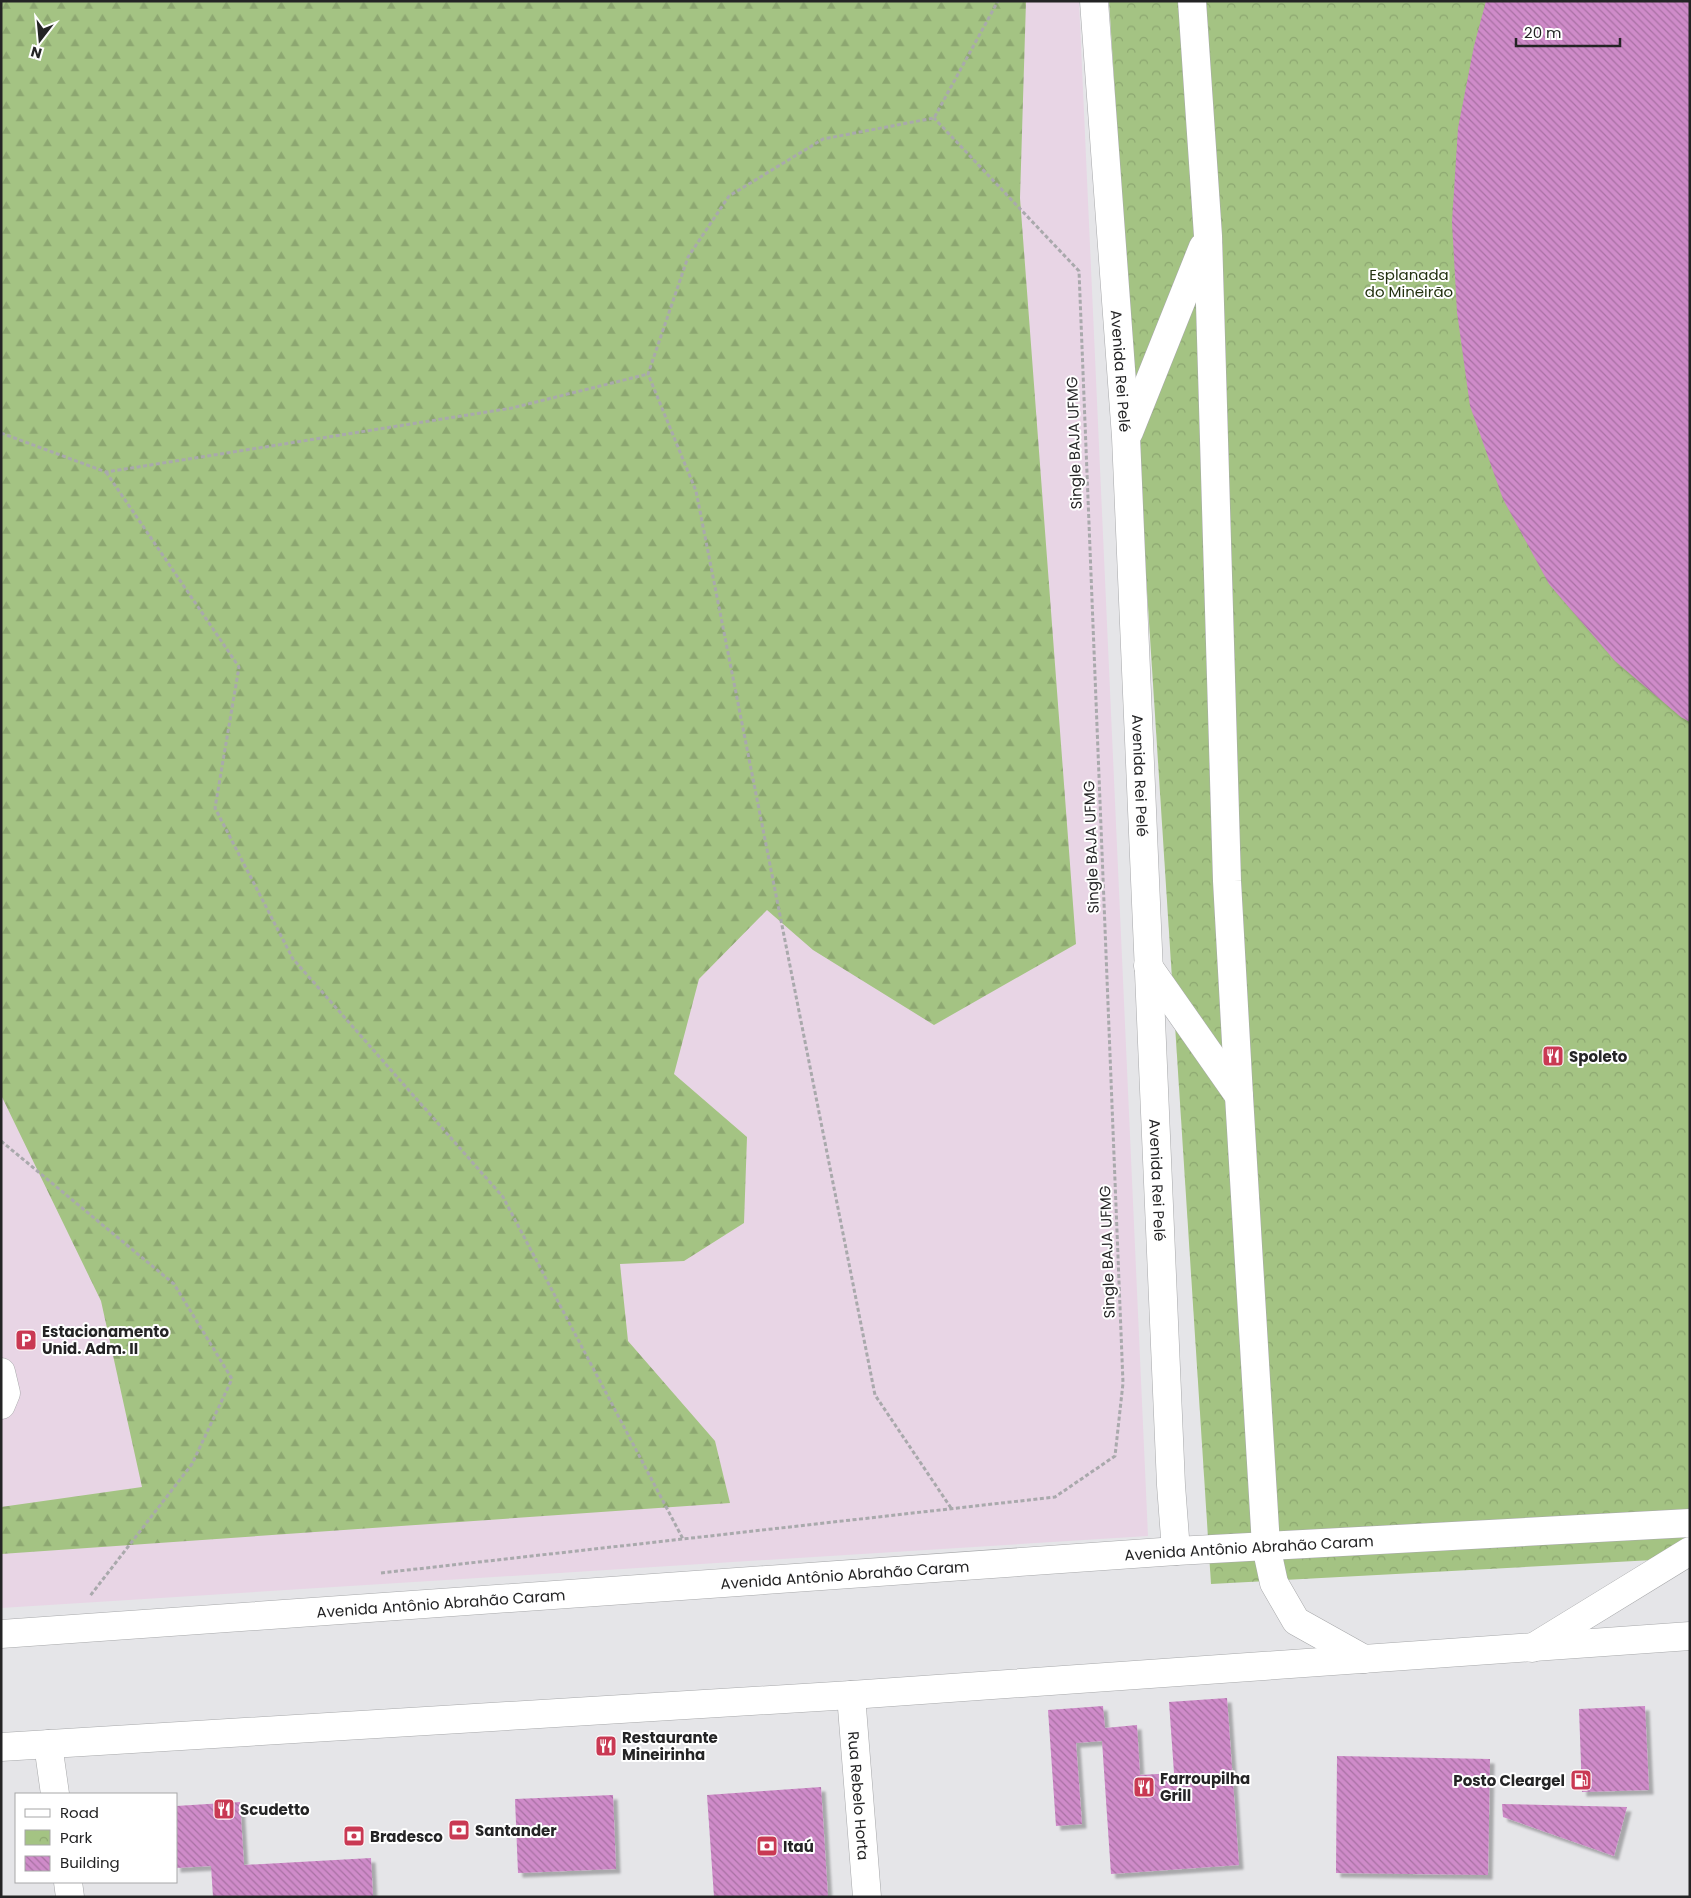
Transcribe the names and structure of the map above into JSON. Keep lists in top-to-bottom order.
{
  "streets": {
    "main road": ["Avenida Rei Pelé", "Avenida Antônio Abrahão Caram", "Rua Rebelo Horta"],
    "path": ["Single BAJA UFMG"]
  },
  "crossings": [
    ["Avenida Rei Pelé", "Avenida Antônio Abrahão Caram"]
  ],
  "parks": ["Esplanada do Mineirão"],
  "places": {
    "restaurant": [
      "Spoleto",
      "Restaurante Mineirinha",
      "Farroupilha Grill",
      "Scudetto"
    ],
    "parking": ["Estacionamento Unid. Adm. II"],
    "fuel station": ["Posto Cleargel"],
    "bank": ["Santander", "Bradesco", "Itaú"]
  },
  "legend": ["Road", "Park", "Building"],
  "scale_bar": "20 m",
  "north": "bottom"
}
